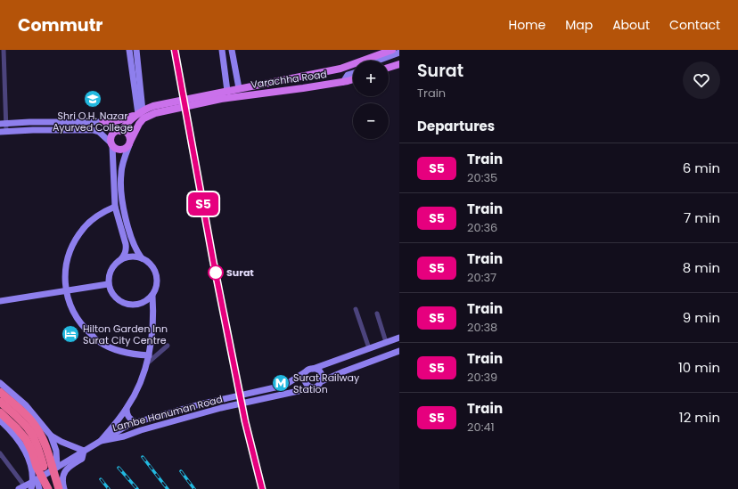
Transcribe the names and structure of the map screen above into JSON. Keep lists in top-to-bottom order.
{
  "streets": {
    "main road": ["Varachha Road"],
    "street": ["Lambe Hanuman Road"]
  },
  "places": {
    "school or university": ["Shri O.H. Nazar Ayurved College"],
    "other": ["Surat"],
    "hotel": ["Hilton Garden Inn Surat City Centre"],
    "metro station": ["Surat Railway Station"]
  },
  "page": {
    "header": "Commutr",
    "nav": [
      "Home",
      "Map",
      "About",
      "Contact"
    ],
    "on_map": "S5",
    "heading": [
      ["Surat", "Train"],
      "Departures"
    ],
    "map_buttons": ["+", "−"],
    "list": [
      {
        "mark": "S5",
        "name": "Train",
        "note": "20:35",
        "value": "6 min"
      },
      {
        "mark": "S5",
        "name": "Train",
        "note": "20:36",
        "value": "7 min"
      },
      {
        "mark": "S5",
        "name": "Train",
        "note": "20:37",
        "value": "8 min"
      },
      {
        "mark": "S5",
        "name": "Train",
        "note": "20:38",
        "value": "9 min"
      },
      {
        "mark": "S5",
        "name": "Train",
        "note": "20:39",
        "value": "10 min"
      },
      {
        "mark": "S5",
        "name": "Train",
        "note": "20:41",
        "value": "12 min"
      }
    ]
  }
}
